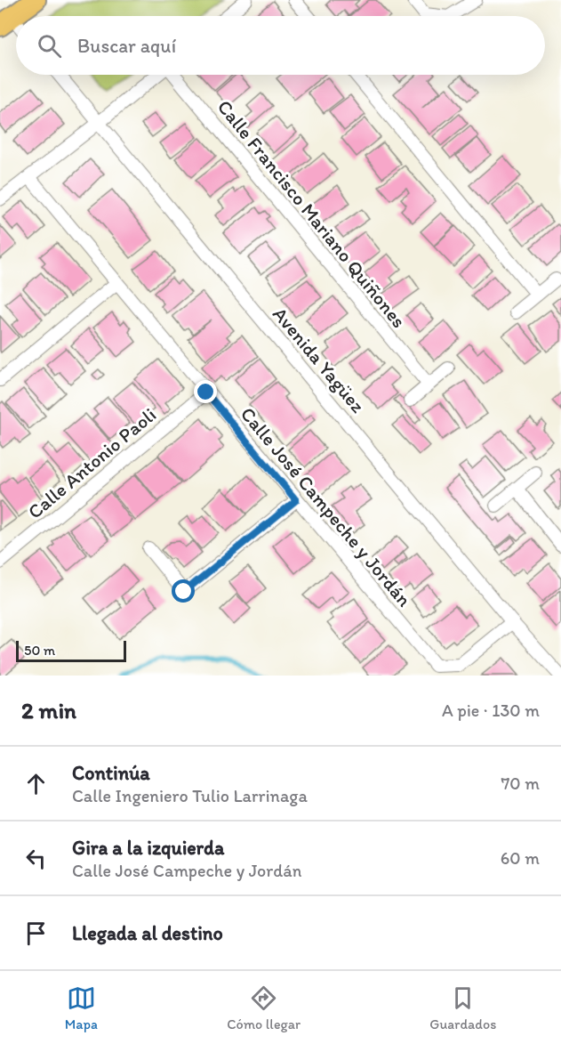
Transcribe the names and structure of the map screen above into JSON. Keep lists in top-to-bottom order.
{
  "streets": {
    "street": [
      "Calle Francisco Mariano Quiñones",
      "Avenida Yagüez",
      "Calle Antonio Paoli",
      "Calle José Campeche y Jordán"
    ]
  },
  "crossings": [
    ["Avenida Yagüez", "Calle José Campeche y Jordán"],
    ["Calle Antonio Paoli", "Calle José Campeche y Jordán"]
  ],
  "scale_bar": "50 m",
  "page": {
    "search": "Buscar aquí",
    "scale": "50 m",
    "heading": ["2 min", "A pie · 130 m"],
    "list": [
      ["Continúa", "Calle Ingeniero Tulio Larrinaga", "70 m"],
      ["Gira a la izquierda", "Calle José Campeche y Jordán", "60 m"],
      "Llegada al destino"
    ],
    "nav": ["Mapa", "Cómo llegar", "Guardados"]
  }
}
